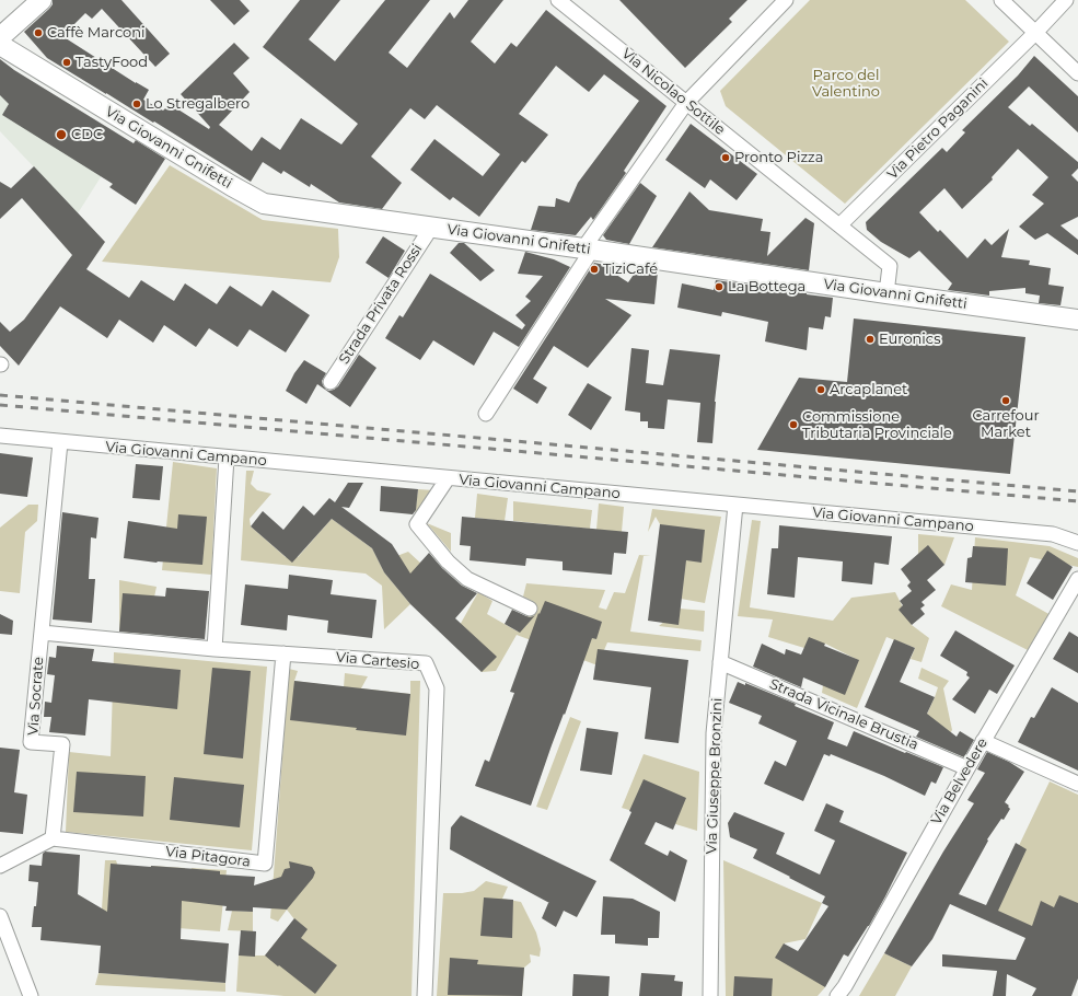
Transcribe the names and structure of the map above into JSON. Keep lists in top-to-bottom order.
{
  "streets": {
    "street": [
      "Via Nicolao Sottile",
      "Via Pietro Paganini",
      "Via Giovanni Gnifetti",
      "Strada Privata Rossi",
      "Via Giovanni Campano",
      "Via Cartesio",
      "Via Socrate",
      "Strada Vicinale Brustia",
      "Via Giuseppe Bronzini",
      "Via Belvedere",
      "Via Pitagora"
    ]
  },
  "crossings": [
    ["Via Nicolao Sottile", "Via Pietro Paganini"],
    ["Via Nicolao Sottile", "Via Giovanni Gnifetti"],
    ["Via Giovanni Gnifetti", "Strada Privata Rossi"],
    ["Via Giovanni Campano", "Via Socrate"],
    ["Via Giovanni Campano", "Via Giuseppe Bronzini"],
    ["Via Cartesio", "Via Pitagora"],
    ["Via Socrate", "Via Pitagora"],
    ["Strada Vicinale Brustia", "Via Giuseppe Bronzini"],
    ["Strada Vicinale Brustia", "Via Belvedere"]
  ],
  "parks": ["Parco del Valentino"],
  "places": [
    "Caffè Marconi",
    "TastyFood",
    "Lo Stregalbero",
    "CDC",
    "Pronto Pizza",
    "TiziCafé",
    "La Bottega",
    "Euronics",
    "Arcaplanet",
    "Carrefour Market",
    "Commissione Tributaria Provinciale"
  ]
}
